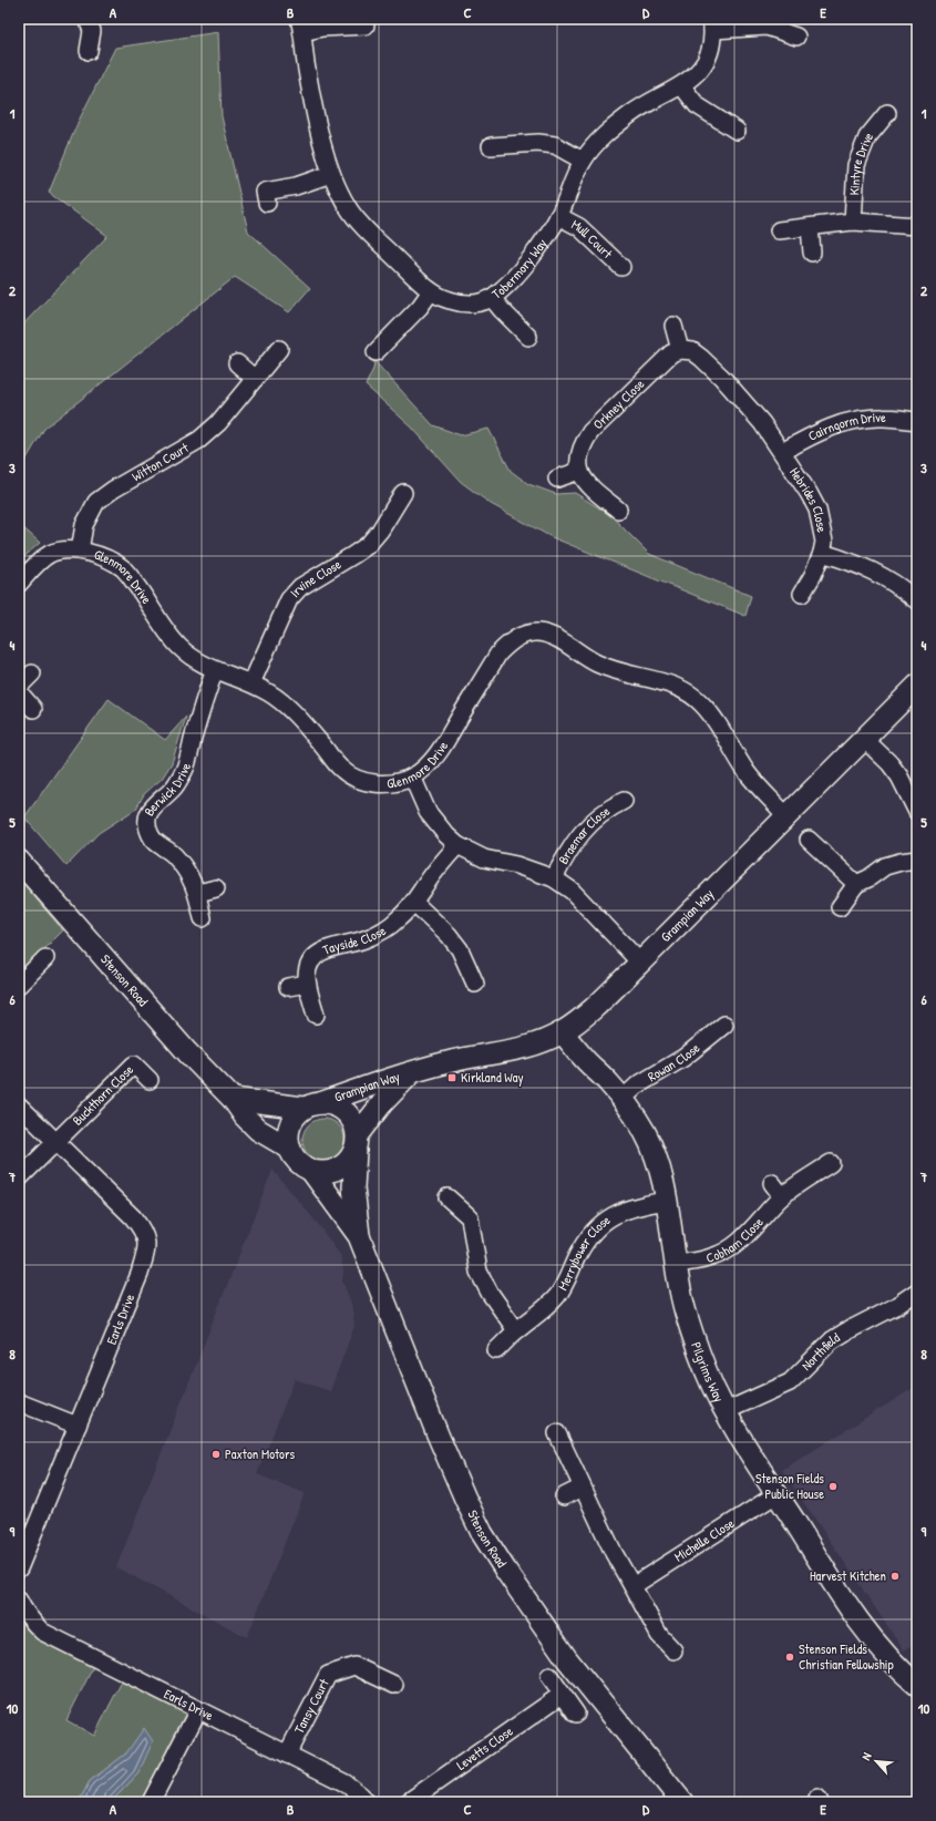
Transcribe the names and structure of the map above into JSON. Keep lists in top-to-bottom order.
{
  "streets": {
    "street": [
      "Kintyre Drive",
      "Mull Court",
      "Tobermory Way",
      "Orkney Close",
      "Cairngorm Drive",
      "Witton Court",
      "Hebrides Close",
      "Glenmore Drive",
      "Irvine Close",
      "Berwick Drive",
      "Braemar Close",
      "Grampian Way",
      "Tayside Close",
      "Stenson Road",
      "Rowan Close",
      "Buckthorn Close",
      "Cobham Close",
      "Merrybower Close",
      "Earls Drive",
      "Northfield",
      "Pilgrims Way",
      "Michelle Close",
      "Tansy Court",
      "Levetts Close"
    ]
  },
  "crossings": [
    ["Mull Court", "Tobermory Way"],
    ["Cairngorm Drive", "Hebrides Close"],
    ["Witton Court", "Glenmore Drive"],
    ["Glenmore Drive", "Irvine Close"],
    ["Glenmore Drive", "Berwick Drive"],
    ["Glenmore Drive", "Grampian Way"],
    ["Grampian Way", "Stenson Road"],
    ["Grampian Way", "Pilgrims Way"],
    ["Rowan Close", "Pilgrims Way"],
    ["Buckthorn Close", "Earls Drive"],
    ["Cobham Close", "Pilgrims Way"],
    ["Merrybower Close", "Pilgrims Way"],
    ["Earls Drive", "Tansy Court"],
    ["Northfield", "Pilgrims Way"],
    ["Pilgrims Way", "Michelle Close"]
  ],
  "places": {
    "transit": ["Kirkland Way"],
    "other": [
      "Paxton Motors",
      "Stenson Fields Public House",
      "Harvest Kitchen",
      "Stenson Fields Christian Fellowship"
    ]
  },
  "north": "top left",
  "grid": {
    "columns": [
      "A",
      "B",
      "C",
      "D",
      "E"
    ],
    "rows": [
      "1",
      "2",
      "3",
      "4",
      "5",
      "6",
      "7",
      "8",
      "9",
      "10"
    ]
  }
}
